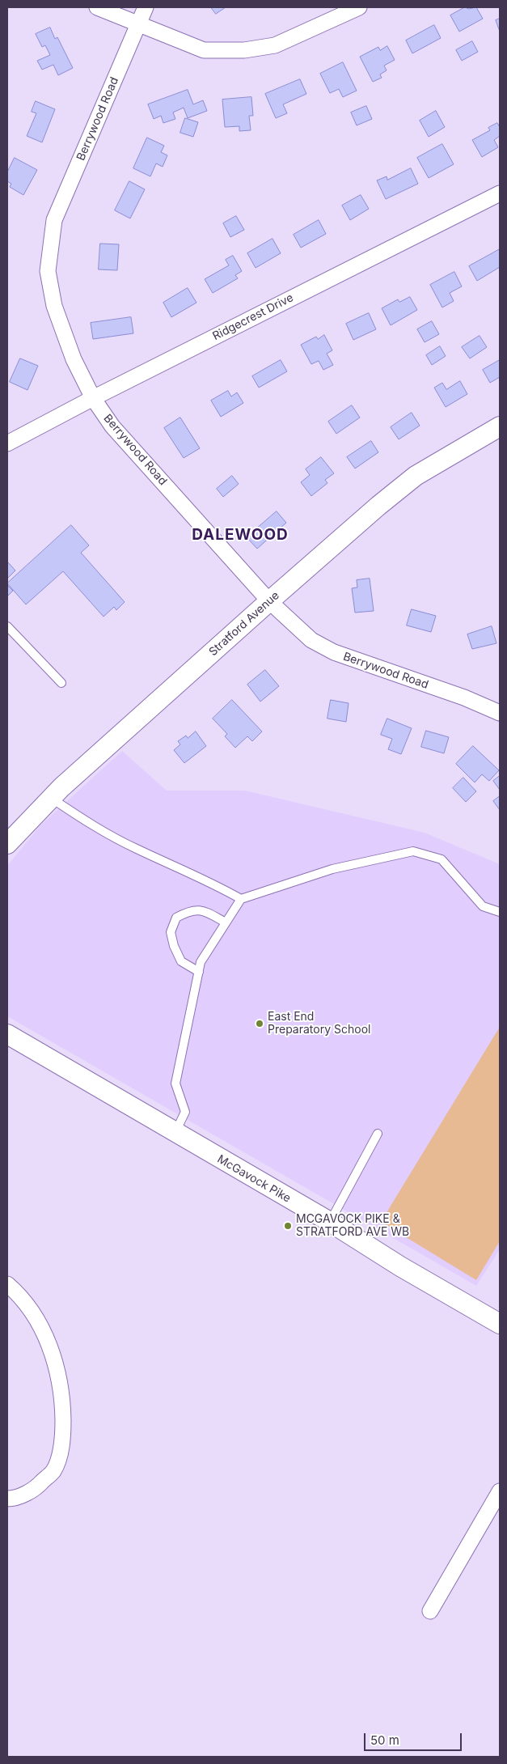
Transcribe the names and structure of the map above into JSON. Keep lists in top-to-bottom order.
{
  "streets": {
    "street": [
      "Berrywood Road",
      "Ridgecrest Drive",
      "Stratford Avenue",
      "McGavock Pike"
    ]
  },
  "crossings": [
    ["Berrywood Road", "Ridgecrest Drive"],
    ["Berrywood Road", "Stratford Avenue"]
  ],
  "districts": ["DALEWOOD"],
  "places": ["East End Preparatory School", "MCGAVOCK PIKE & STRATFORD AVE WB"],
  "scale_bar": "50 m"
}
